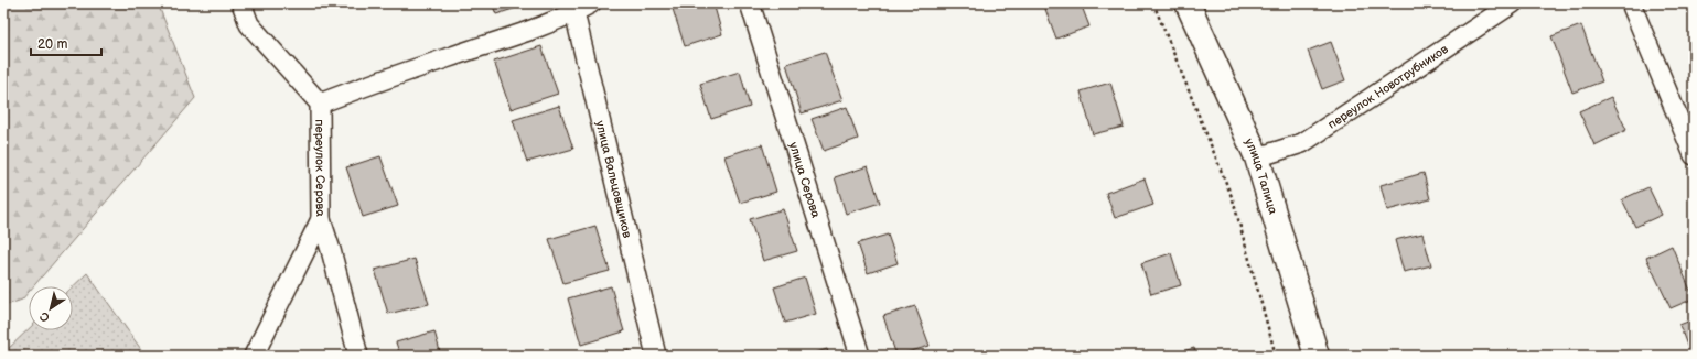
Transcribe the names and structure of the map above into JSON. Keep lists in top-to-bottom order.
{
  "streets": {
    "main road": ["улица Талица"],
    "street": [
      "переулок Новотрубников",
      "переулок Серова",
      "улица Вальцовщиков",
      "улица Серова"
    ]
  },
  "crossings": [
    ["переулок Новотрубников", "улица Талица"]
  ],
  "scale_bar": "20 m",
  "north": "bottom left"
}
